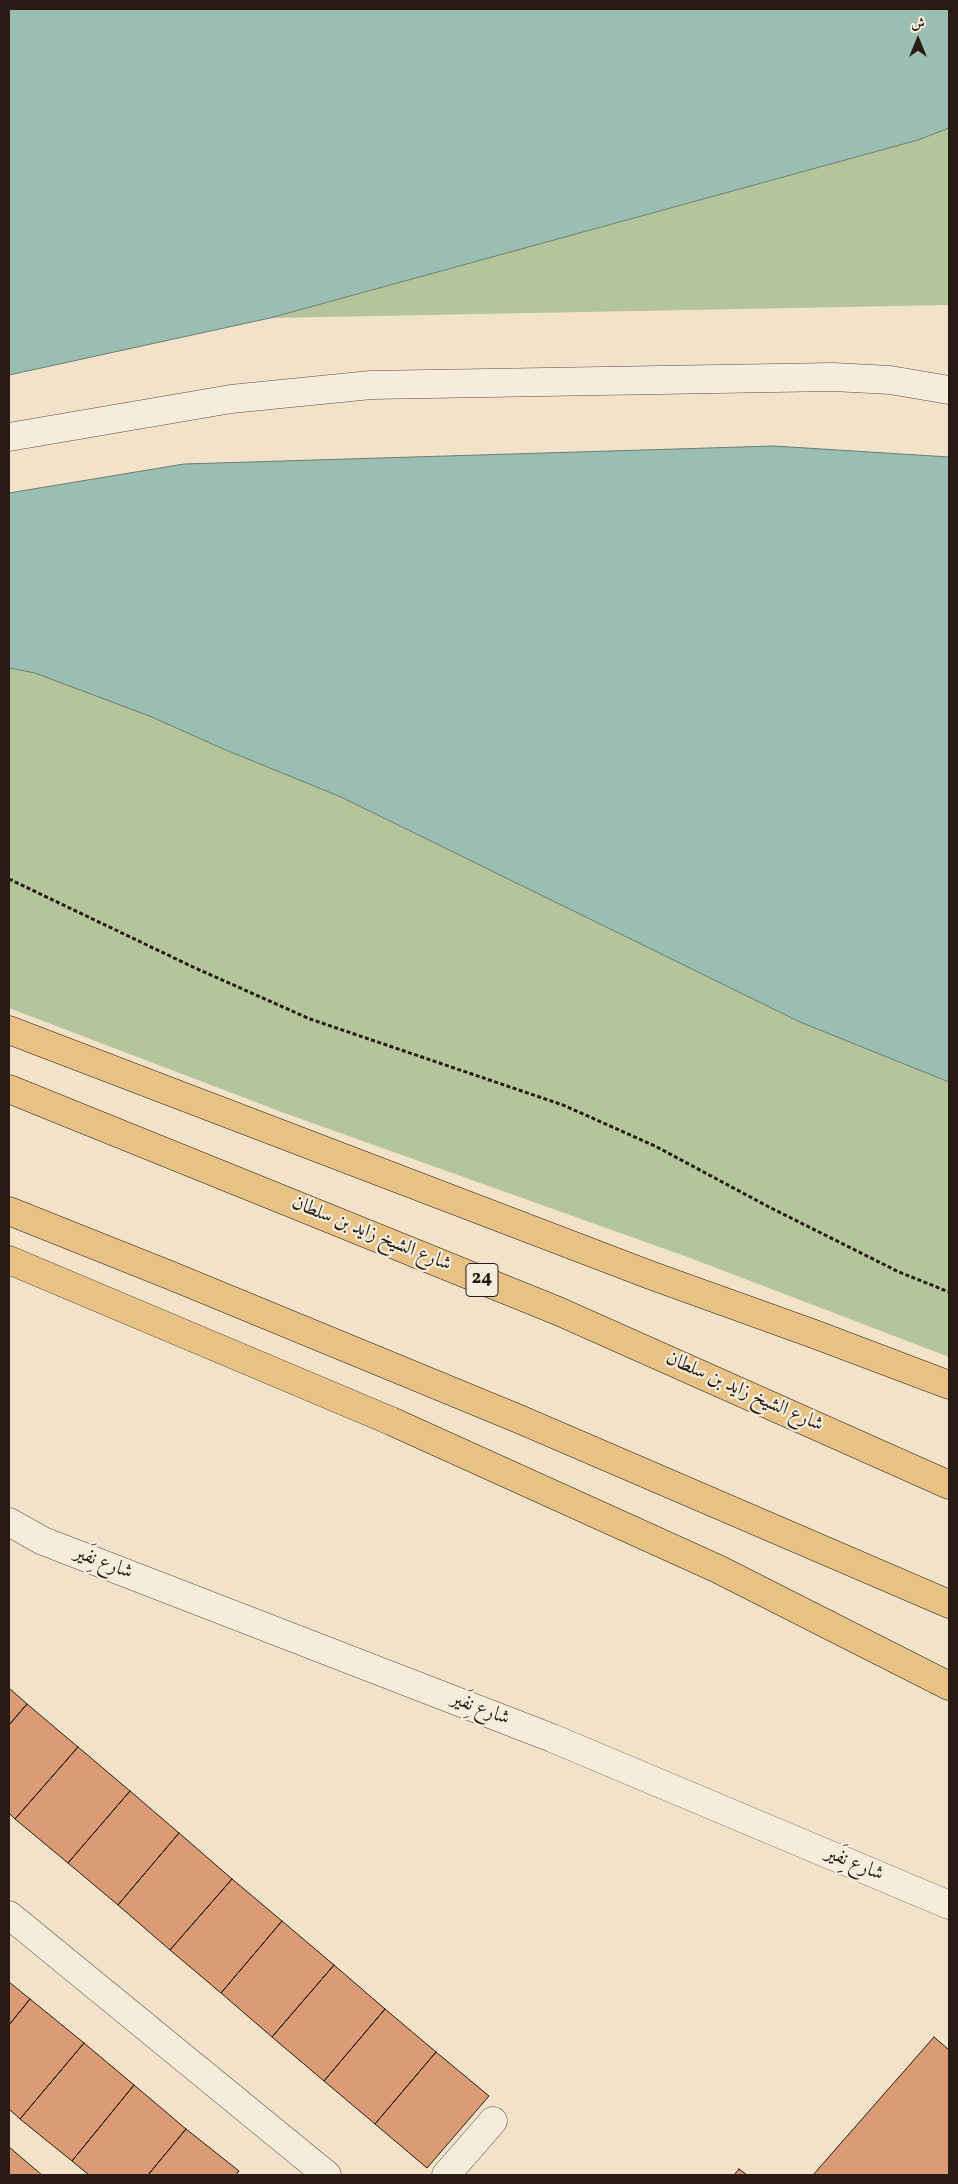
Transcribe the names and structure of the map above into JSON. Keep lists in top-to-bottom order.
{
  "streets": {
    "main road": ["شارع الشيخ زايد بن سلطان", "24"],
    "street": ["شارع نِفَير"]
  },
  "north": "top"
}
